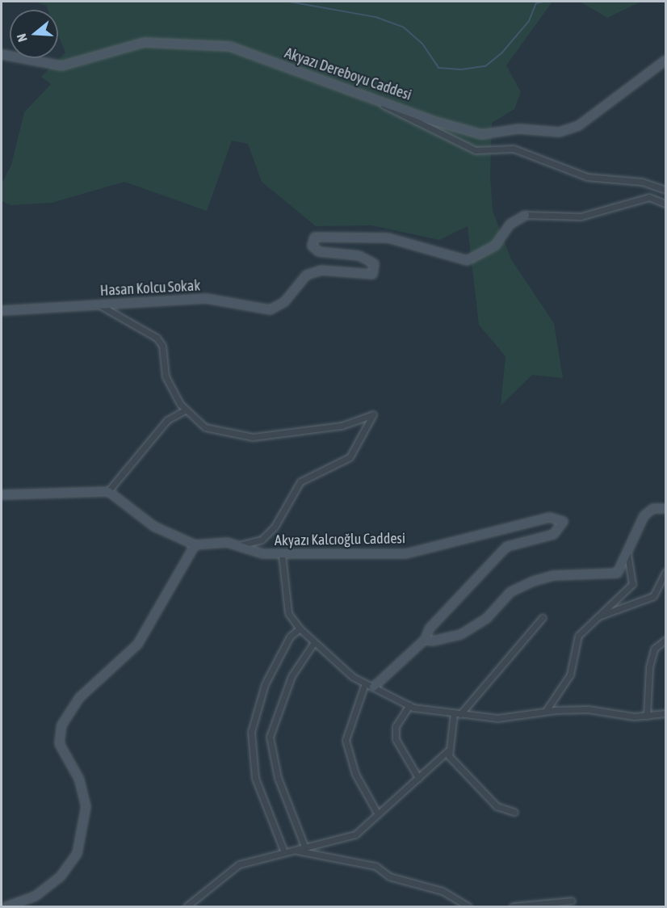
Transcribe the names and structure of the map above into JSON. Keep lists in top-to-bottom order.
{
  "streets": {
    "main road": ["Akyazı Dereboyu Caddesi", "Hasan Kolcu Sokak", "Akyazı Kalcıoğlu Caddesi"]
  },
  "north": "left"
}
